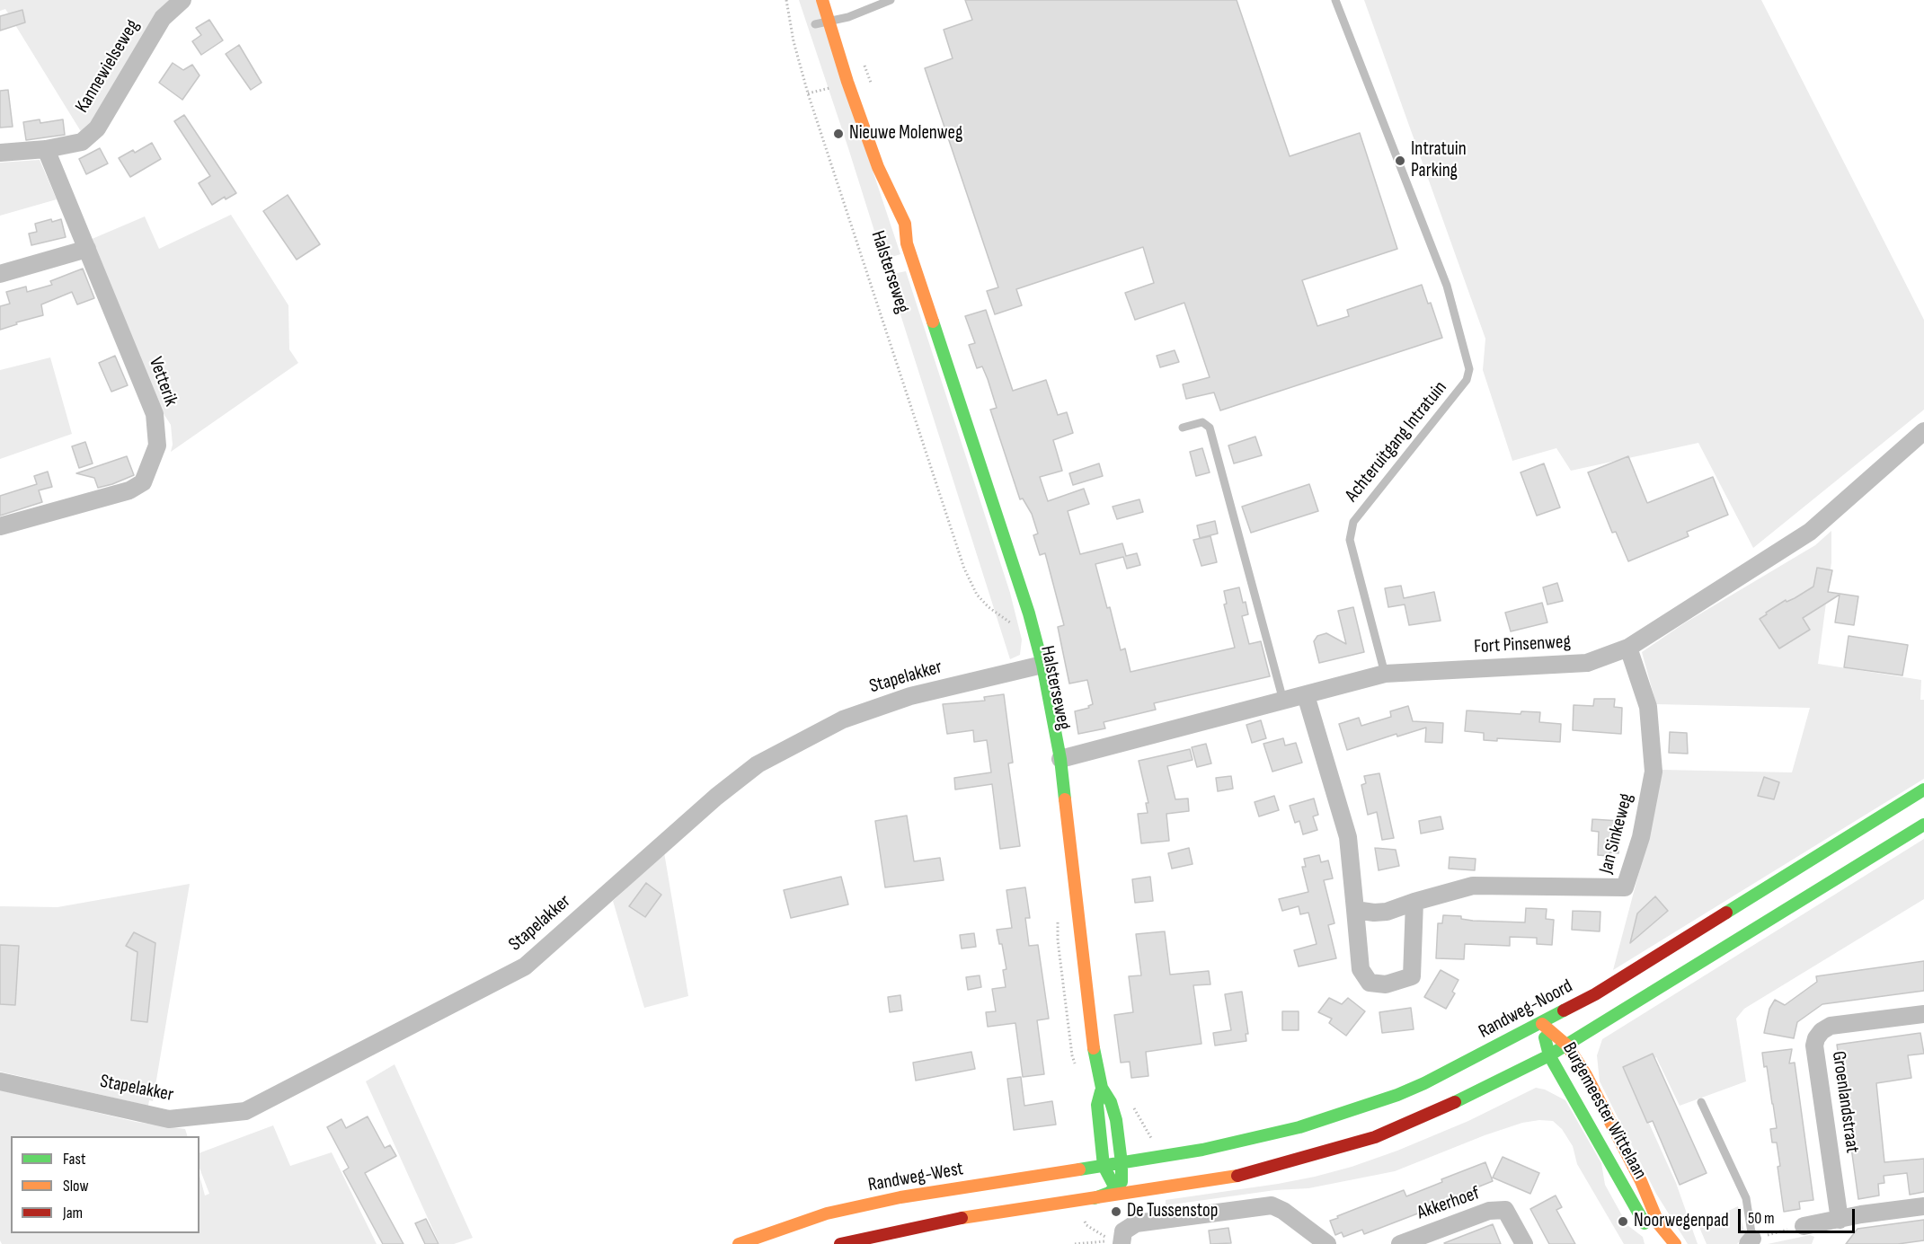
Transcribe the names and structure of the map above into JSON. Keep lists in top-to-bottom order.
{
  "streets": {
    "main road": [
      "Halsterseweg",
      "Randweg-Noord",
      "Burgemeester Wittelaan",
      "Randweg-West"
    ],
    "street": [
      "Kannewielseweg",
      "Vetterik",
      "Fort Pinsenweg",
      "Stapelakker",
      "Jan Sinkeweg",
      "Groenlandstraat",
      "Akkerhoef"
    ],
    "lane": ["Achteruitgang Intratuin"]
  },
  "crossings": [
    ["Kannewielseweg", "Vetterik"],
    ["Halsterseweg", "Fort Pinsenweg"],
    ["Halsterseweg", "Stapelakker"],
    ["Halsterseweg", "Randweg-Noord"],
    ["Halsterseweg", "Randweg-West"],
    ["Achteruitgang Intratuin", "Fort Pinsenweg"],
    ["Fort Pinsenweg", "Jan Sinkeweg"],
    ["Randweg-Noord", "Burgemeester Wittelaan"],
    ["Randweg-Noord", "Randweg-West"]
  ],
  "places": [
    "Nieuwe Molenweg",
    "Intratuin Parking",
    "De Tussenstop",
    "Noorwegenpad"
  ],
  "legend": ["Fast", "Slow", "Jam"],
  "scale_bar": "50 m"
}
